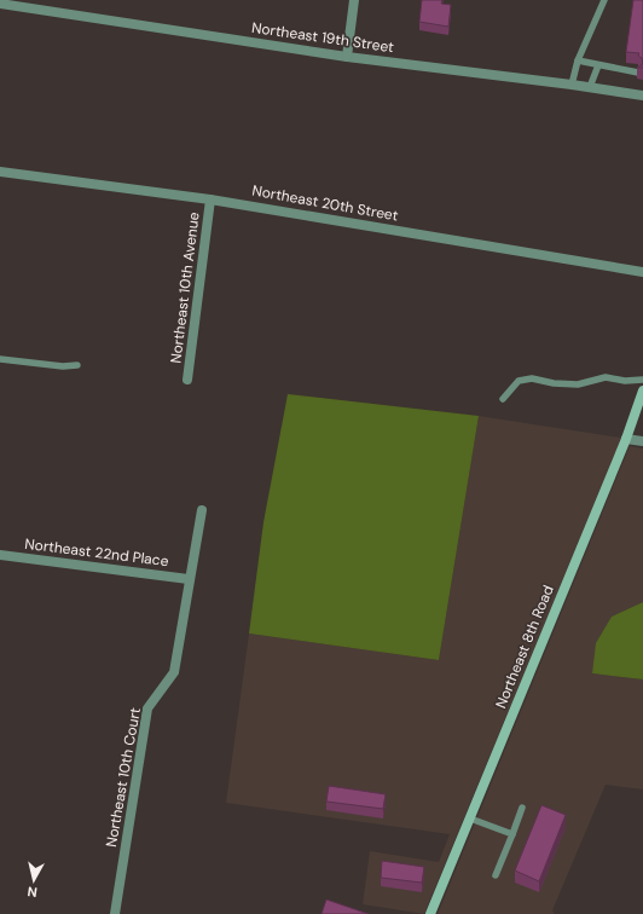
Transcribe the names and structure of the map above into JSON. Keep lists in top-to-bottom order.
{
  "streets": {
    "main road": ["Northeast 8th Road"],
    "street": [
      "Northeast 19th Street",
      "Northeast 20th Street",
      "Northeast 10th Avenue",
      "Northeast 22nd Place",
      "Northeast 10th Court"
    ]
  },
  "crossings": [
    ["Northeast 20th Street", "Northeast 10th Avenue"],
    ["Northeast 22nd Place", "Northeast 10th Court"]
  ],
  "north": "bottom"
}
